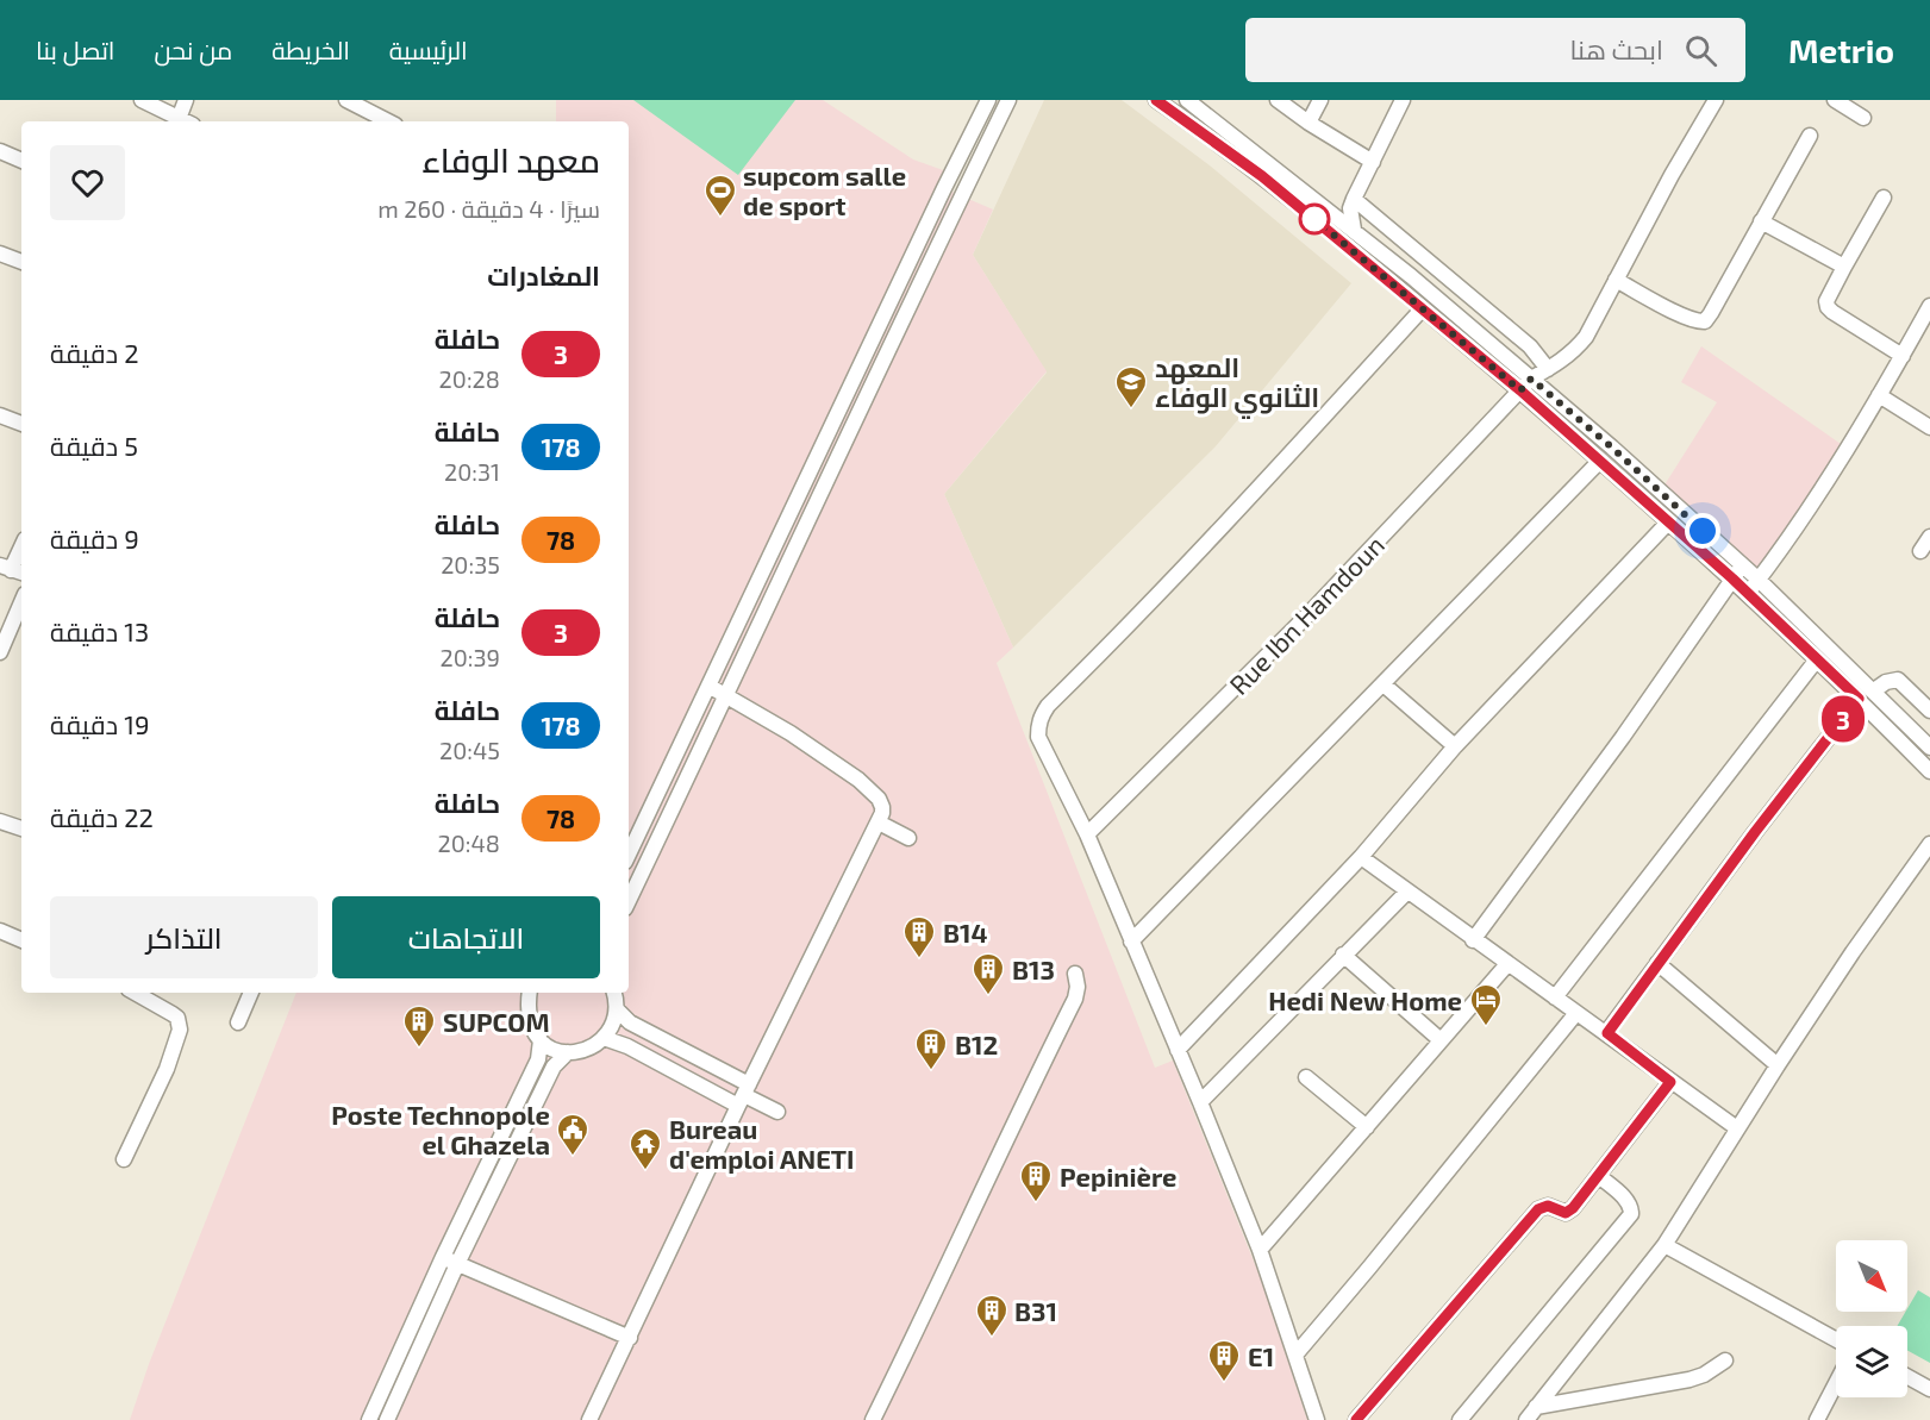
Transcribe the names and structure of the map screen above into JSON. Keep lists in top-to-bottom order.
{
  "streets": {
    "street": ["Rue Ibn Hamdoun"]
  },
  "places": {
    "sports": ["supcom salle de sport"],
    "school or university": ["المعهد الثانوي الوفاء"],
    "building": [
      "B14",
      "B13",
      "SUPCOM",
      "B12",
      "Pepinière",
      "B31",
      "E1"
    ],
    "hotel": ["Hedi New Home"],
    "public building": ["Poste Technopole el Ghazela"],
    "temple": ["Bureau d'emploi ANETI"]
  },
  "lines": ["bus line 3"],
  "north": "bottom right",
  "page": {
    "header": "Metrio",
    "search": "ابحث هنا",
    "nav": [
      "الرئيسية",
      "الخريطة",
      "من نحن",
      "اتصل بنا"
    ],
    "on_map": "3",
    "heading": [
      ["معهد الوفاء", "سيرًا · 4 دقيقة · 260 m"],
      "المغادرات"
    ],
    "list": [
      {
        "mark": "3",
        "name": "حافلة",
        "note": "20:28",
        "value": "2 دقيقة"
      },
      {
        "mark": "178",
        "name": "حافلة",
        "note": "20:31",
        "value": "5 دقيقة"
      },
      {
        "mark": "78",
        "name": "حافلة",
        "note": "20:35",
        "value": "9 دقيقة"
      },
      {
        "mark": "3",
        "name": "حافلة",
        "note": "20:39",
        "value": "13 دقيقة"
      },
      {
        "mark": "178",
        "name": "حافلة",
        "note": "20:45",
        "value": "19 دقيقة"
      },
      {
        "mark": "78",
        "name": "حافلة",
        "note": "20:48",
        "value": "22 دقيقة"
      }
    ],
    "buttons": ["الاتجاهات", "التذاكر"]
  }
}
